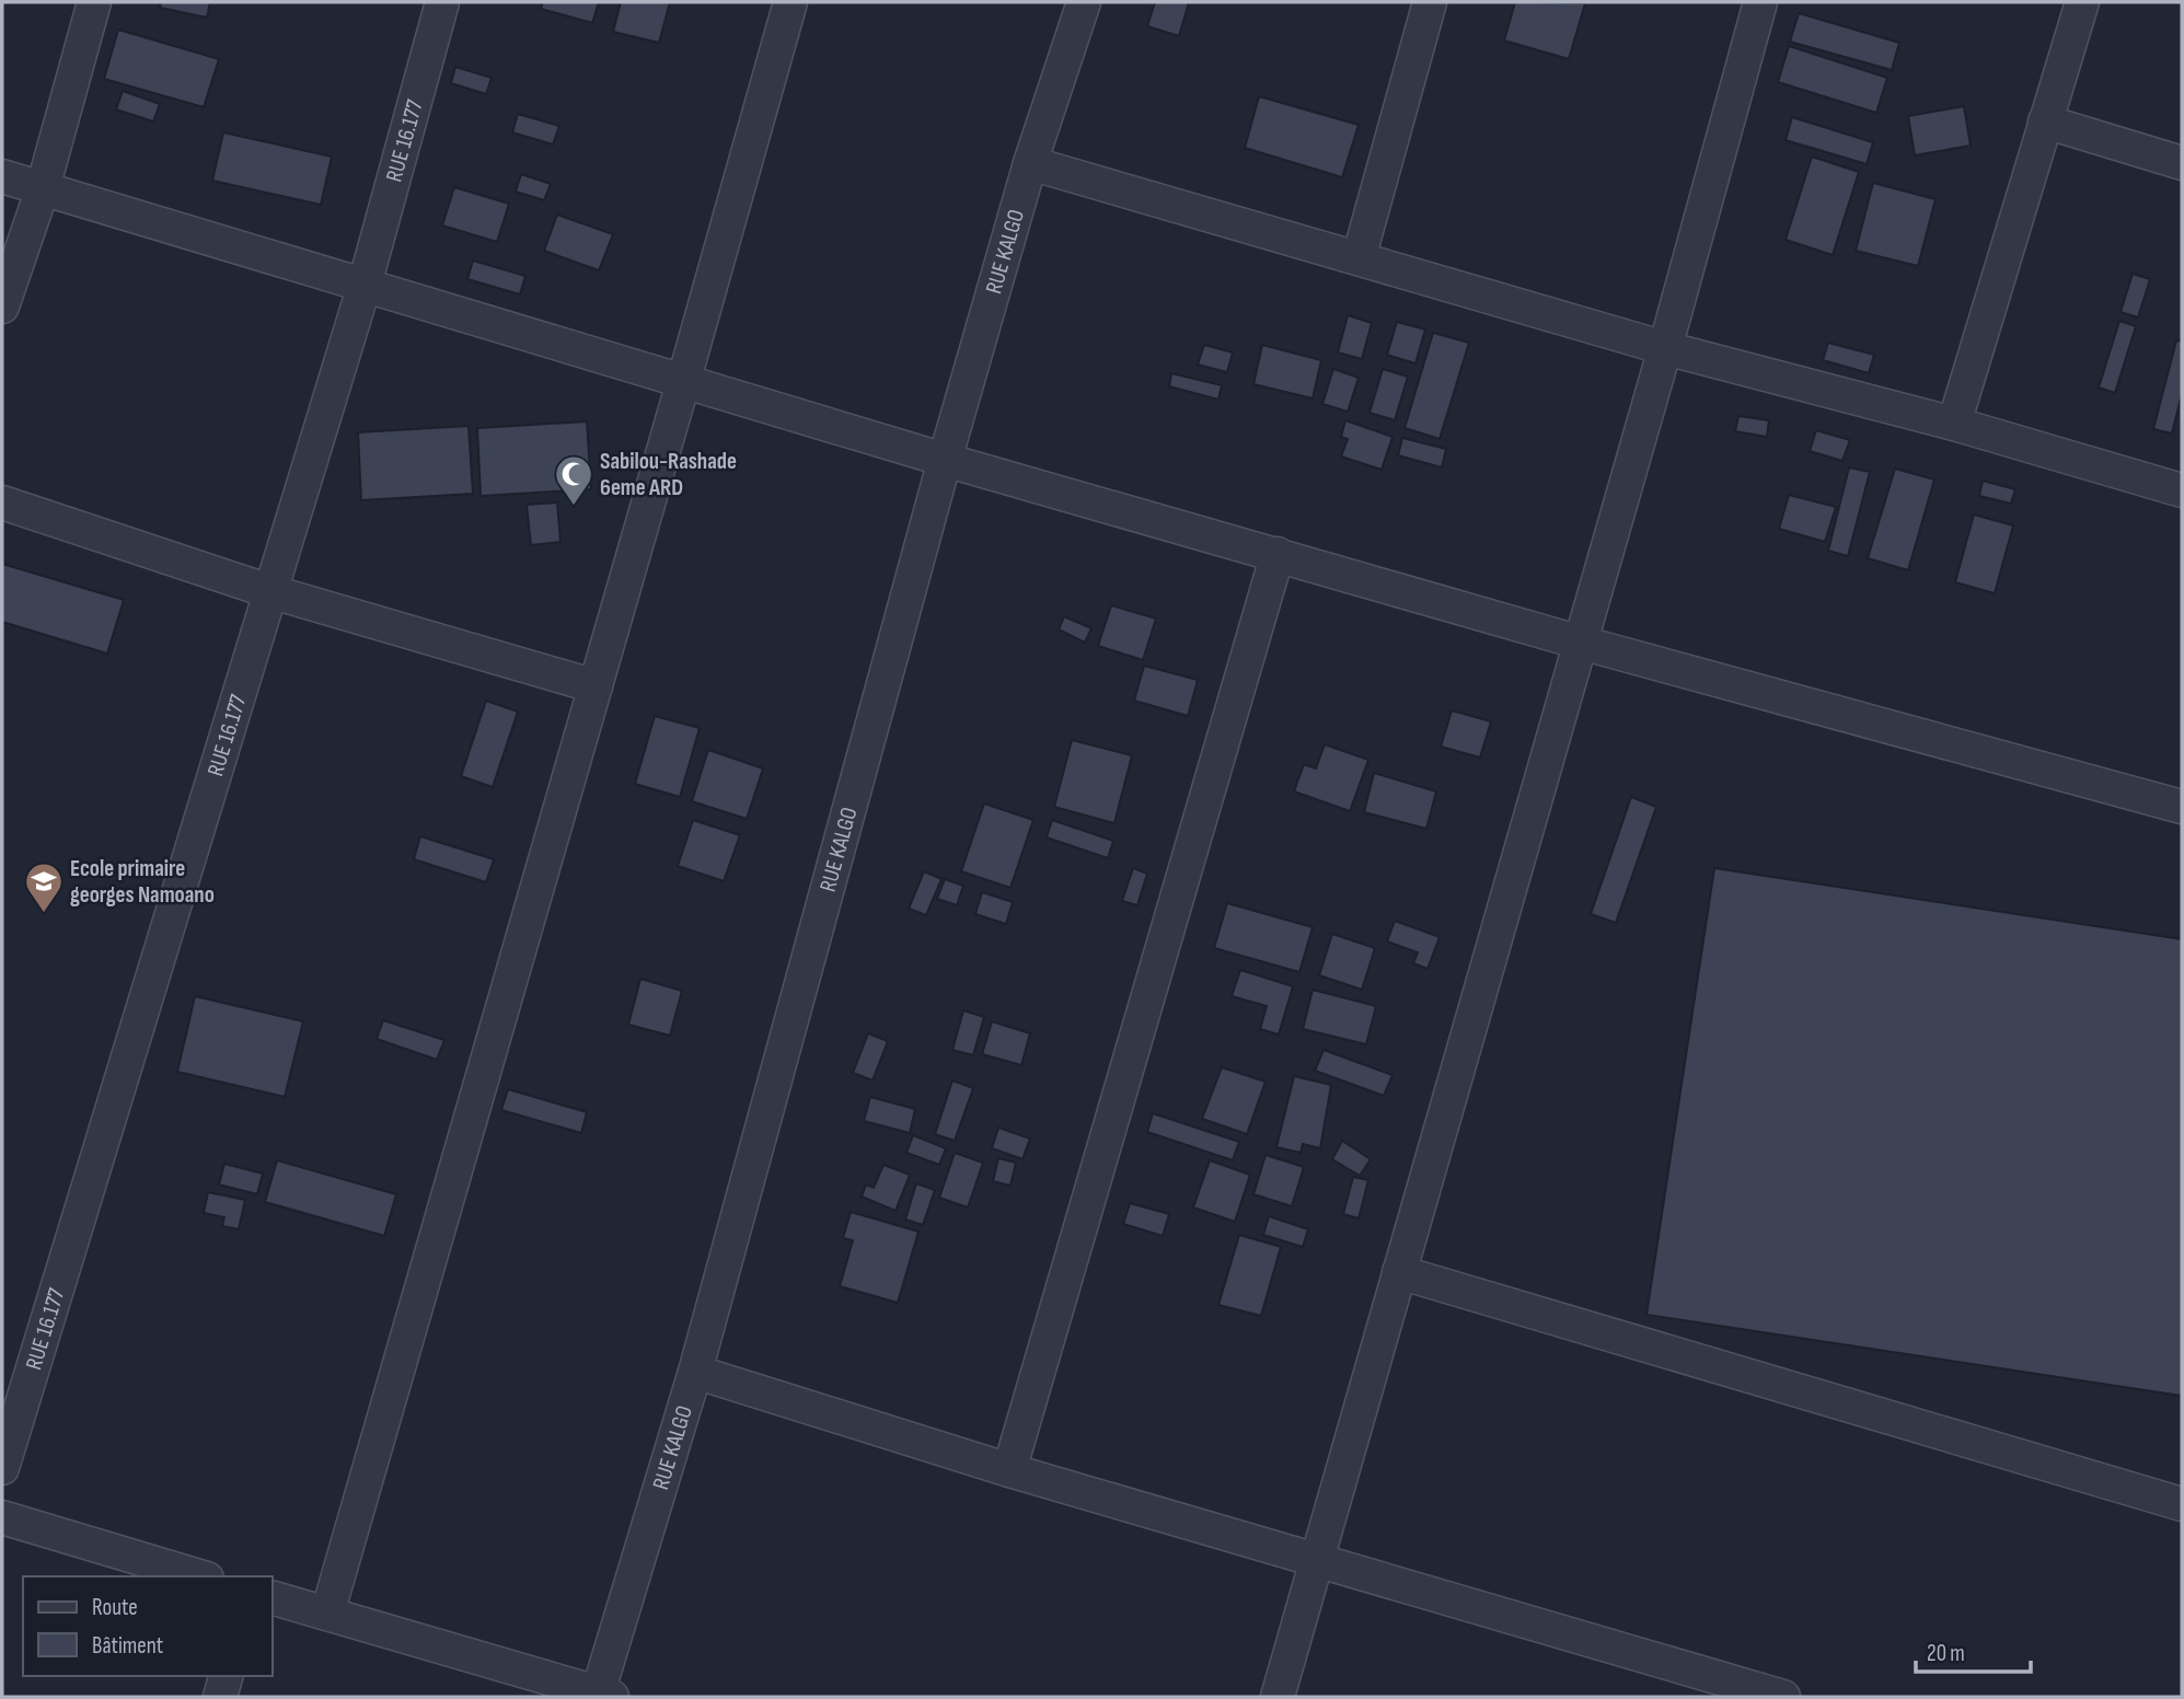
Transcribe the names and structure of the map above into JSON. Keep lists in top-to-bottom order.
{
  "streets": {
    "street": ["RUE 16.177", "RUE KALGO"]
  },
  "places": {
    "mosque": ["Sabilou-Rashade 6eme ARD"],
    "school or university": ["Ecole primaire georges Namoano"]
  },
  "legend": ["Route", "Bâtiment"],
  "scale_bar": "20 m"
}
